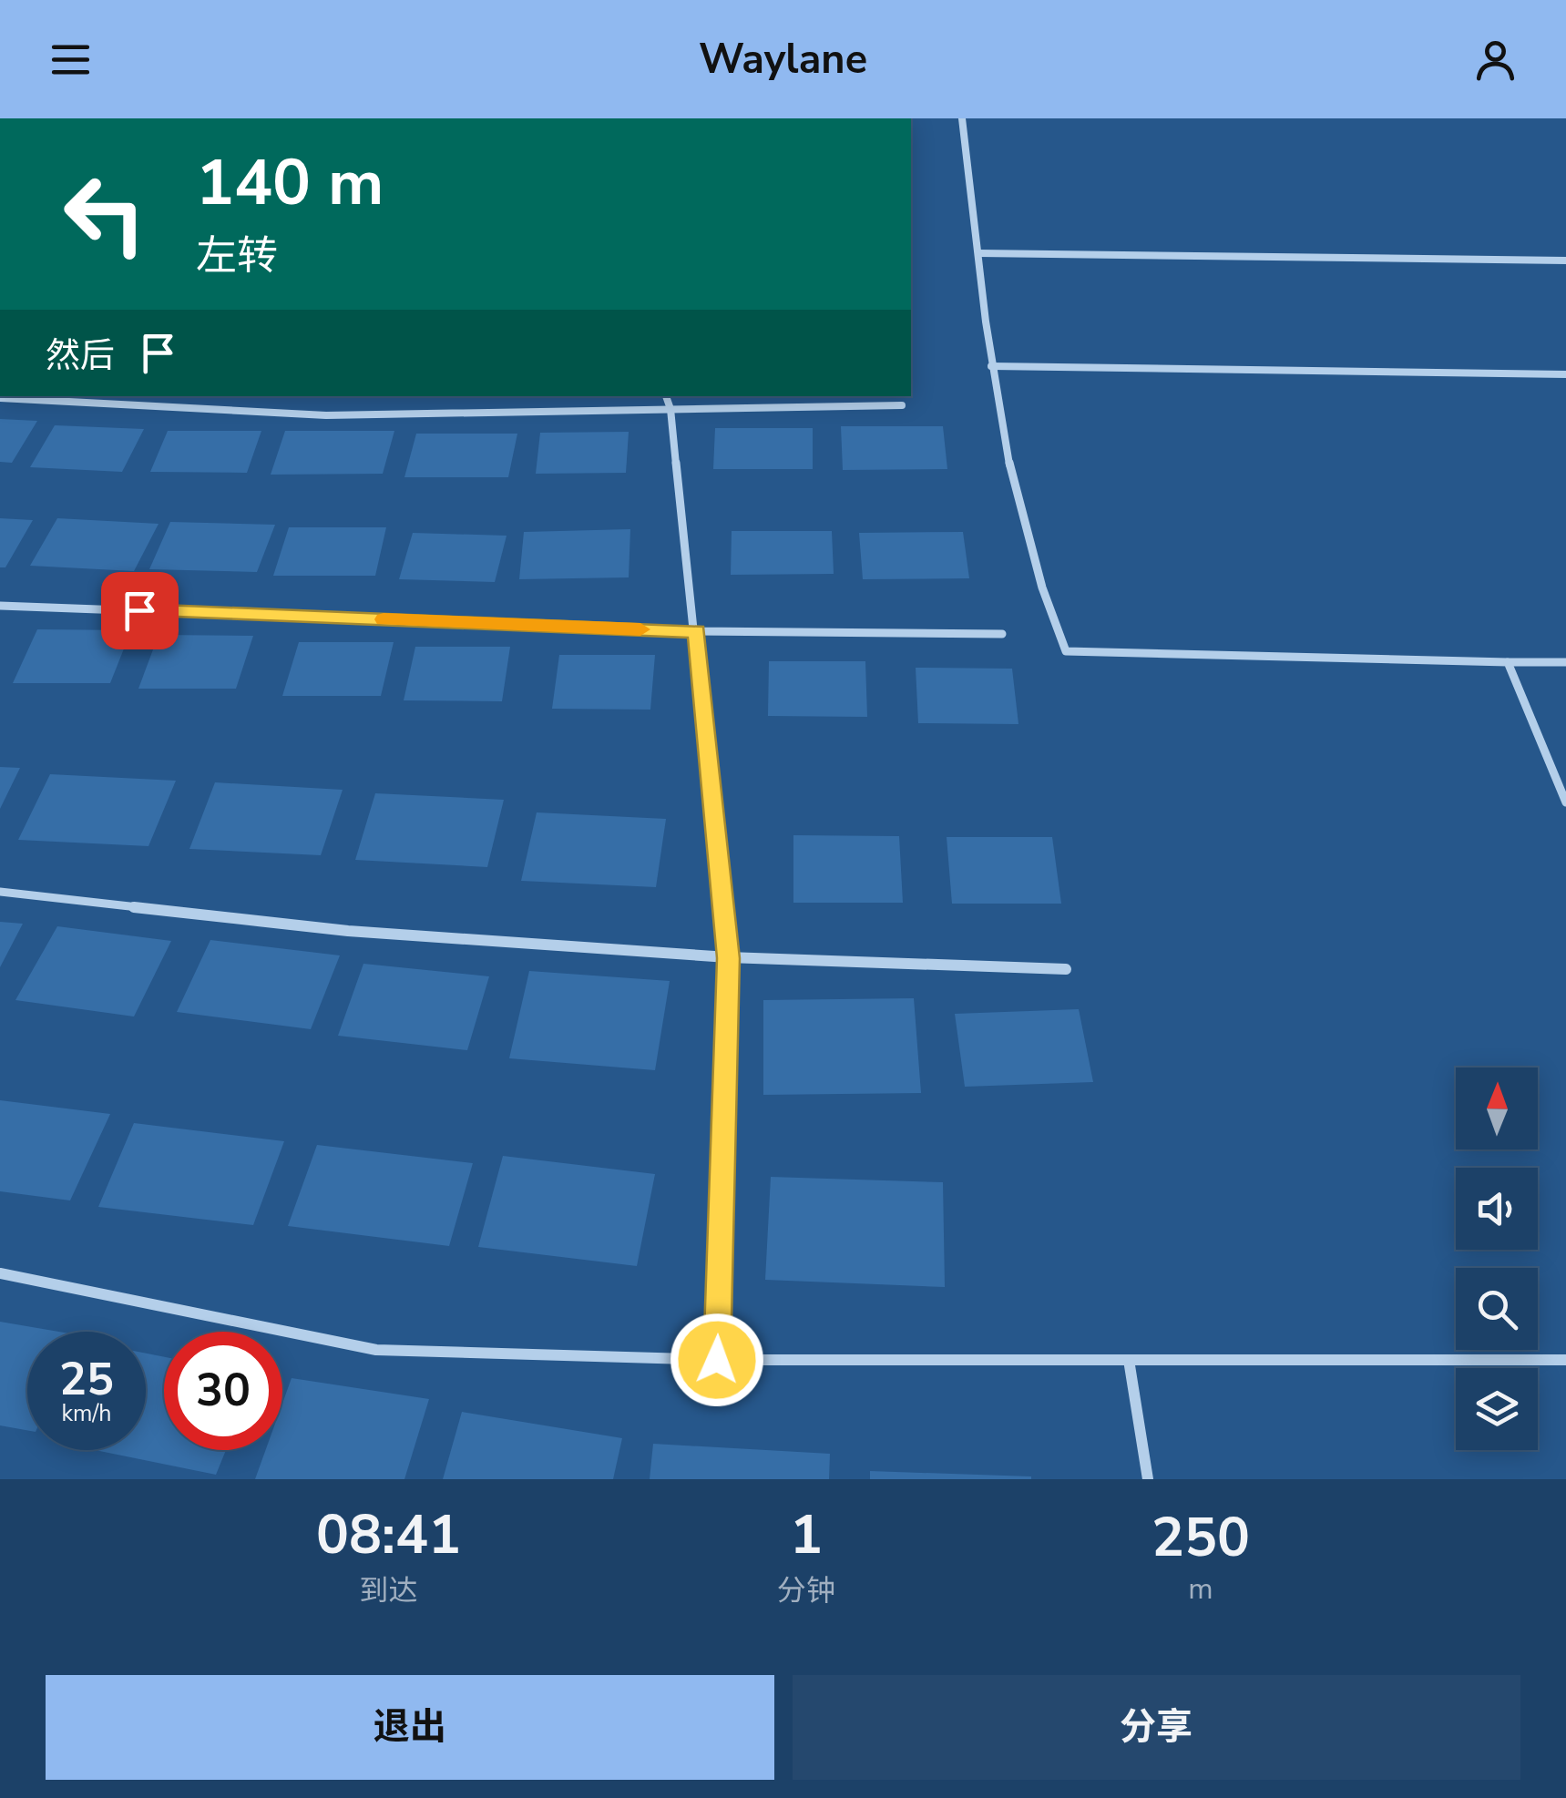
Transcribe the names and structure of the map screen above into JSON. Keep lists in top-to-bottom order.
{
  "north": "top",
  "page": {
    "header": "Waylane",
    "turn": ["140 m", "左转"],
    "then": "然后",
    "speed": "25 km/h",
    "limit": "30",
    "eta": [
      "08:41",
      "到达",
      "1",
      "分钟",
      "250",
      "m"
    ],
    "buttons": ["退出", "分享"]
  }
}
